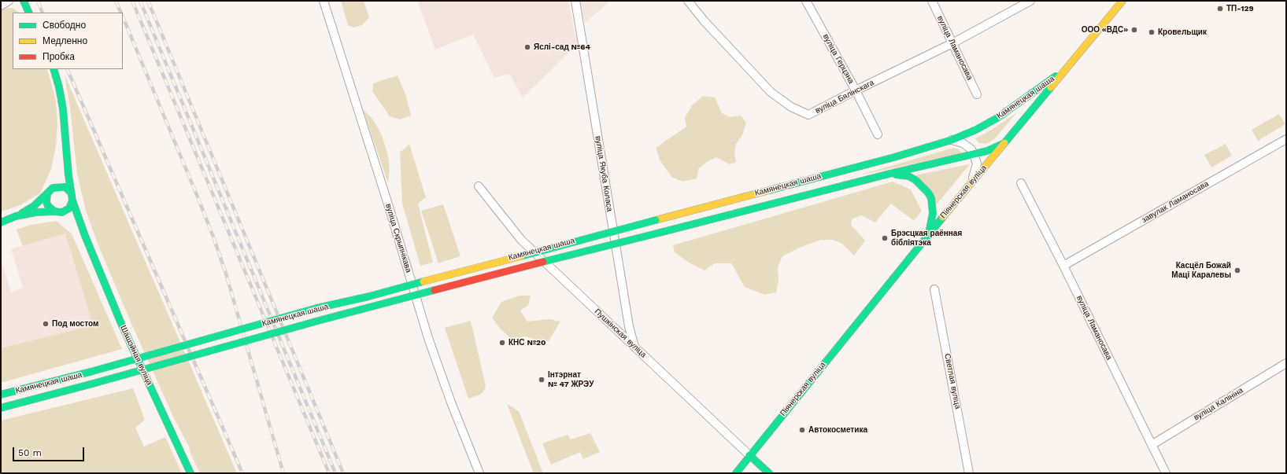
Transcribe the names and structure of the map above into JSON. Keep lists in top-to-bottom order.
{
  "streets": {
    "main road": [
      "Камянецкая шаша",
      "Піянерская вуліца",
      "Пушкінская вуліца",
      "Шашэйная вуліца"
    ],
    "street": [
      "вуліца Ламаносава",
      "вуліца Герцэна",
      "вуліца Бялінскага",
      "вуліца Якуба Коласа",
      "завулак Ламаносава",
      "вуліца Скрыпнікава",
      "Светлая вуліца",
      "вуліца Калініна"
    ]
  },
  "crossings": [
    ["вуліца Ламаносава", "вуліца Бялінскага"],
    ["вуліца Ламаносава", "завулак Ламаносава"],
    ["вуліца Ламаносава", "вуліца Калініна"],
    ["вуліца Герцэна", "вуліца Бялінскага"],
    ["Камянецкая шаша", "Піянерская вуліца"],
    ["вуліца Якуба Коласа", "Пушкінская вуліца"],
    ["Піянерская вуліца", "Пушкінская вуліца"]
  ],
  "places": [
    "ТП-129",
    "ООО «ВДС»",
    "Кровельщик",
    "Яслі-сад №64",
    "Брэсцкая раённая бібліятэка",
    "Касцёл Божай Маці Каралевы",
    "Под мостом",
    "КНС №20",
    "Інтэрнат № 47 ЖРЭУ",
    "Автокосметика"
  ],
  "legend": ["Свободно", "Медленно", "Пробка"],
  "scale_bar": "50 m"
}
